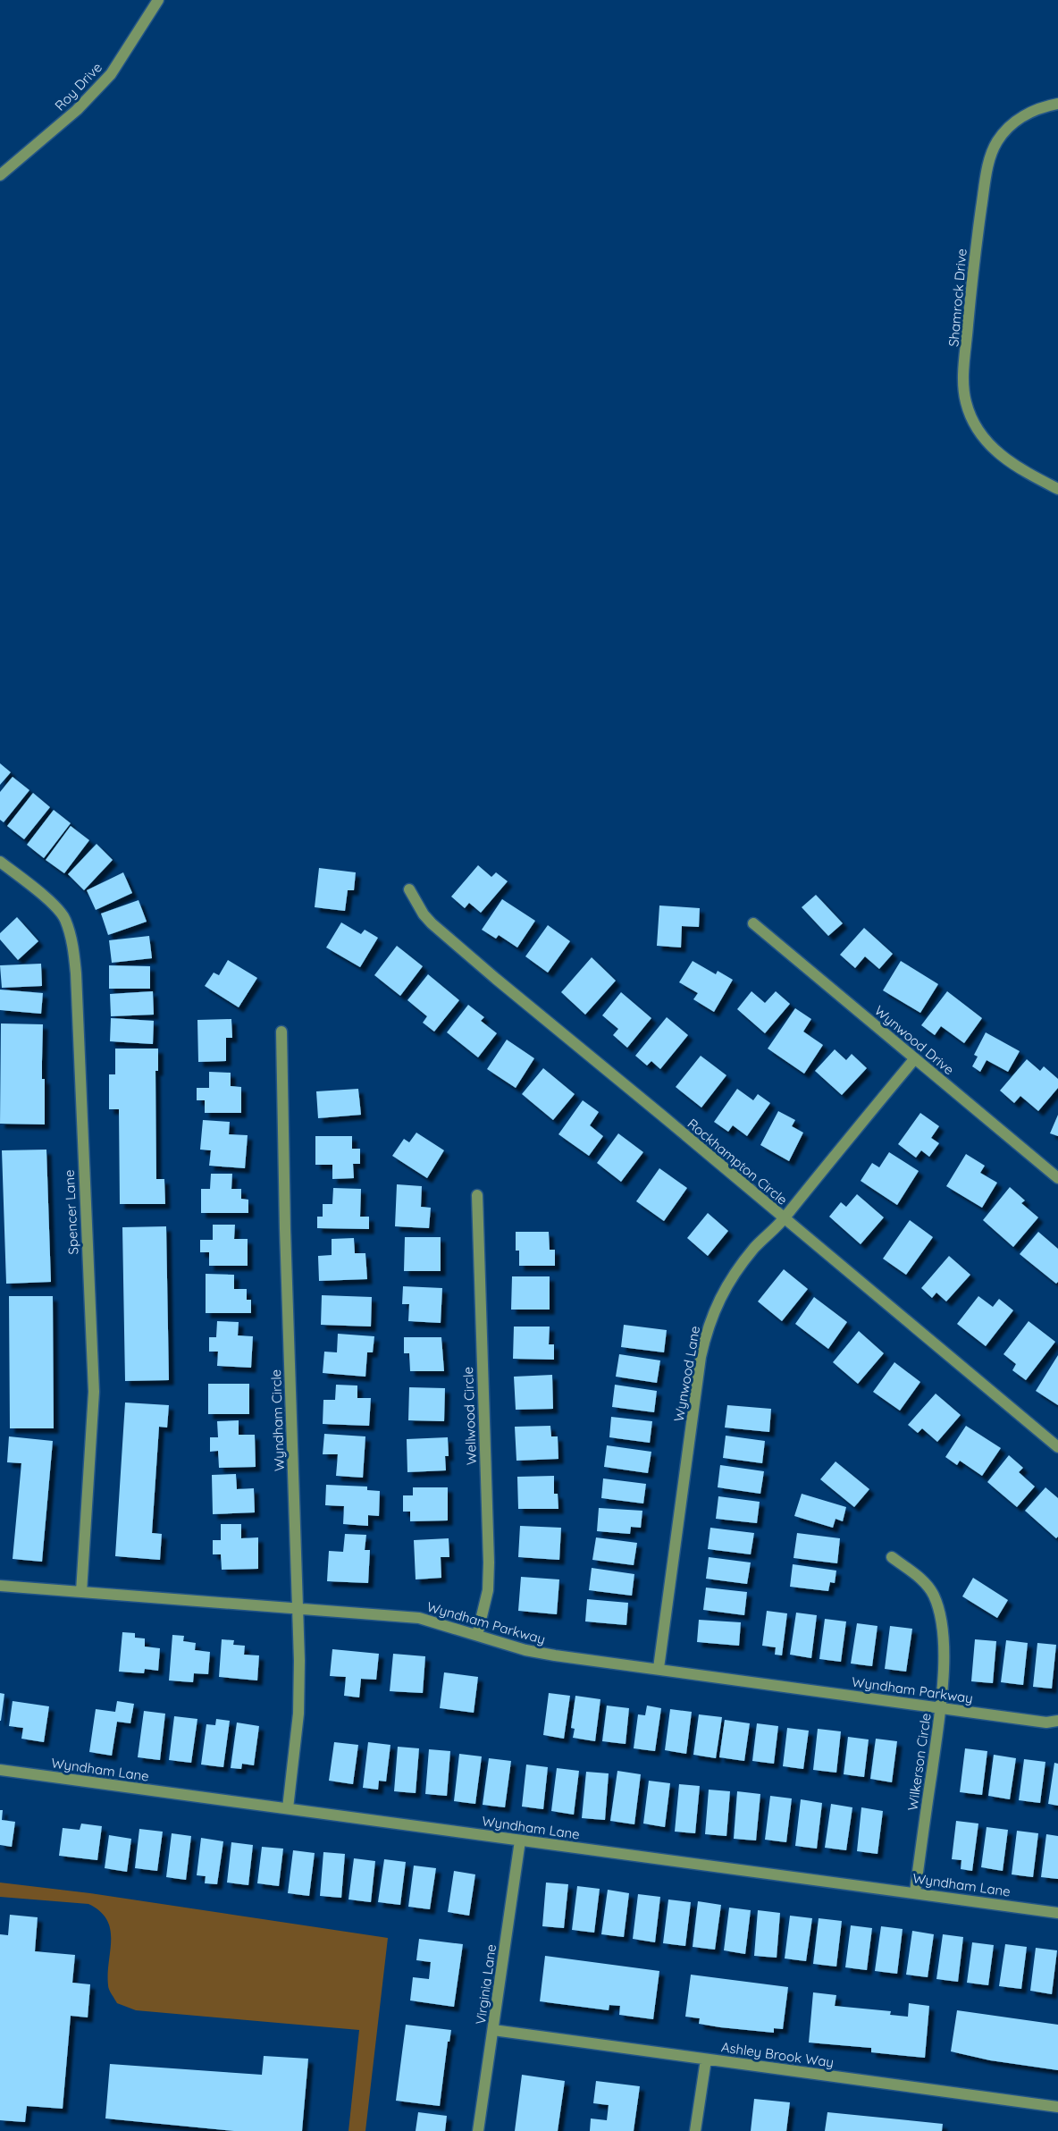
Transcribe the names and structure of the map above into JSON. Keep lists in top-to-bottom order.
{
  "streets": {
    "street": [
      "Roy Drive",
      "Shamrock Drive",
      "Wynwood Drive",
      "Rockhampton Circle",
      "Spencer Lane",
      "Wynwood Lane",
      "Wellwood Circle",
      "Wyndham Circle",
      "Wyndham Parkway",
      "Wilkerson Circle",
      "Wyndham Lane",
      "Virginia Lane",
      "Ashley Brook Way"
    ]
  },
  "crossings": [
    ["Wynwood Drive", "Wynwood Lane"],
    ["Rockhampton Circle", "Wynwood Lane"],
    ["Spencer Lane", "Wyndham Parkway"],
    ["Wynwood Lane", "Wyndham Parkway"],
    ["Wellwood Circle", "Wyndham Parkway"],
    ["Wyndham Circle", "Wyndham Parkway"],
    ["Wyndham Circle", "Wyndham Lane"],
    ["Wyndham Parkway", "Wilkerson Circle"],
    ["Wilkerson Circle", "Wyndham Lane"],
    ["Wyndham Lane", "Virginia Lane"],
    ["Virginia Lane", "Ashley Brook Way"]
  ]
}
